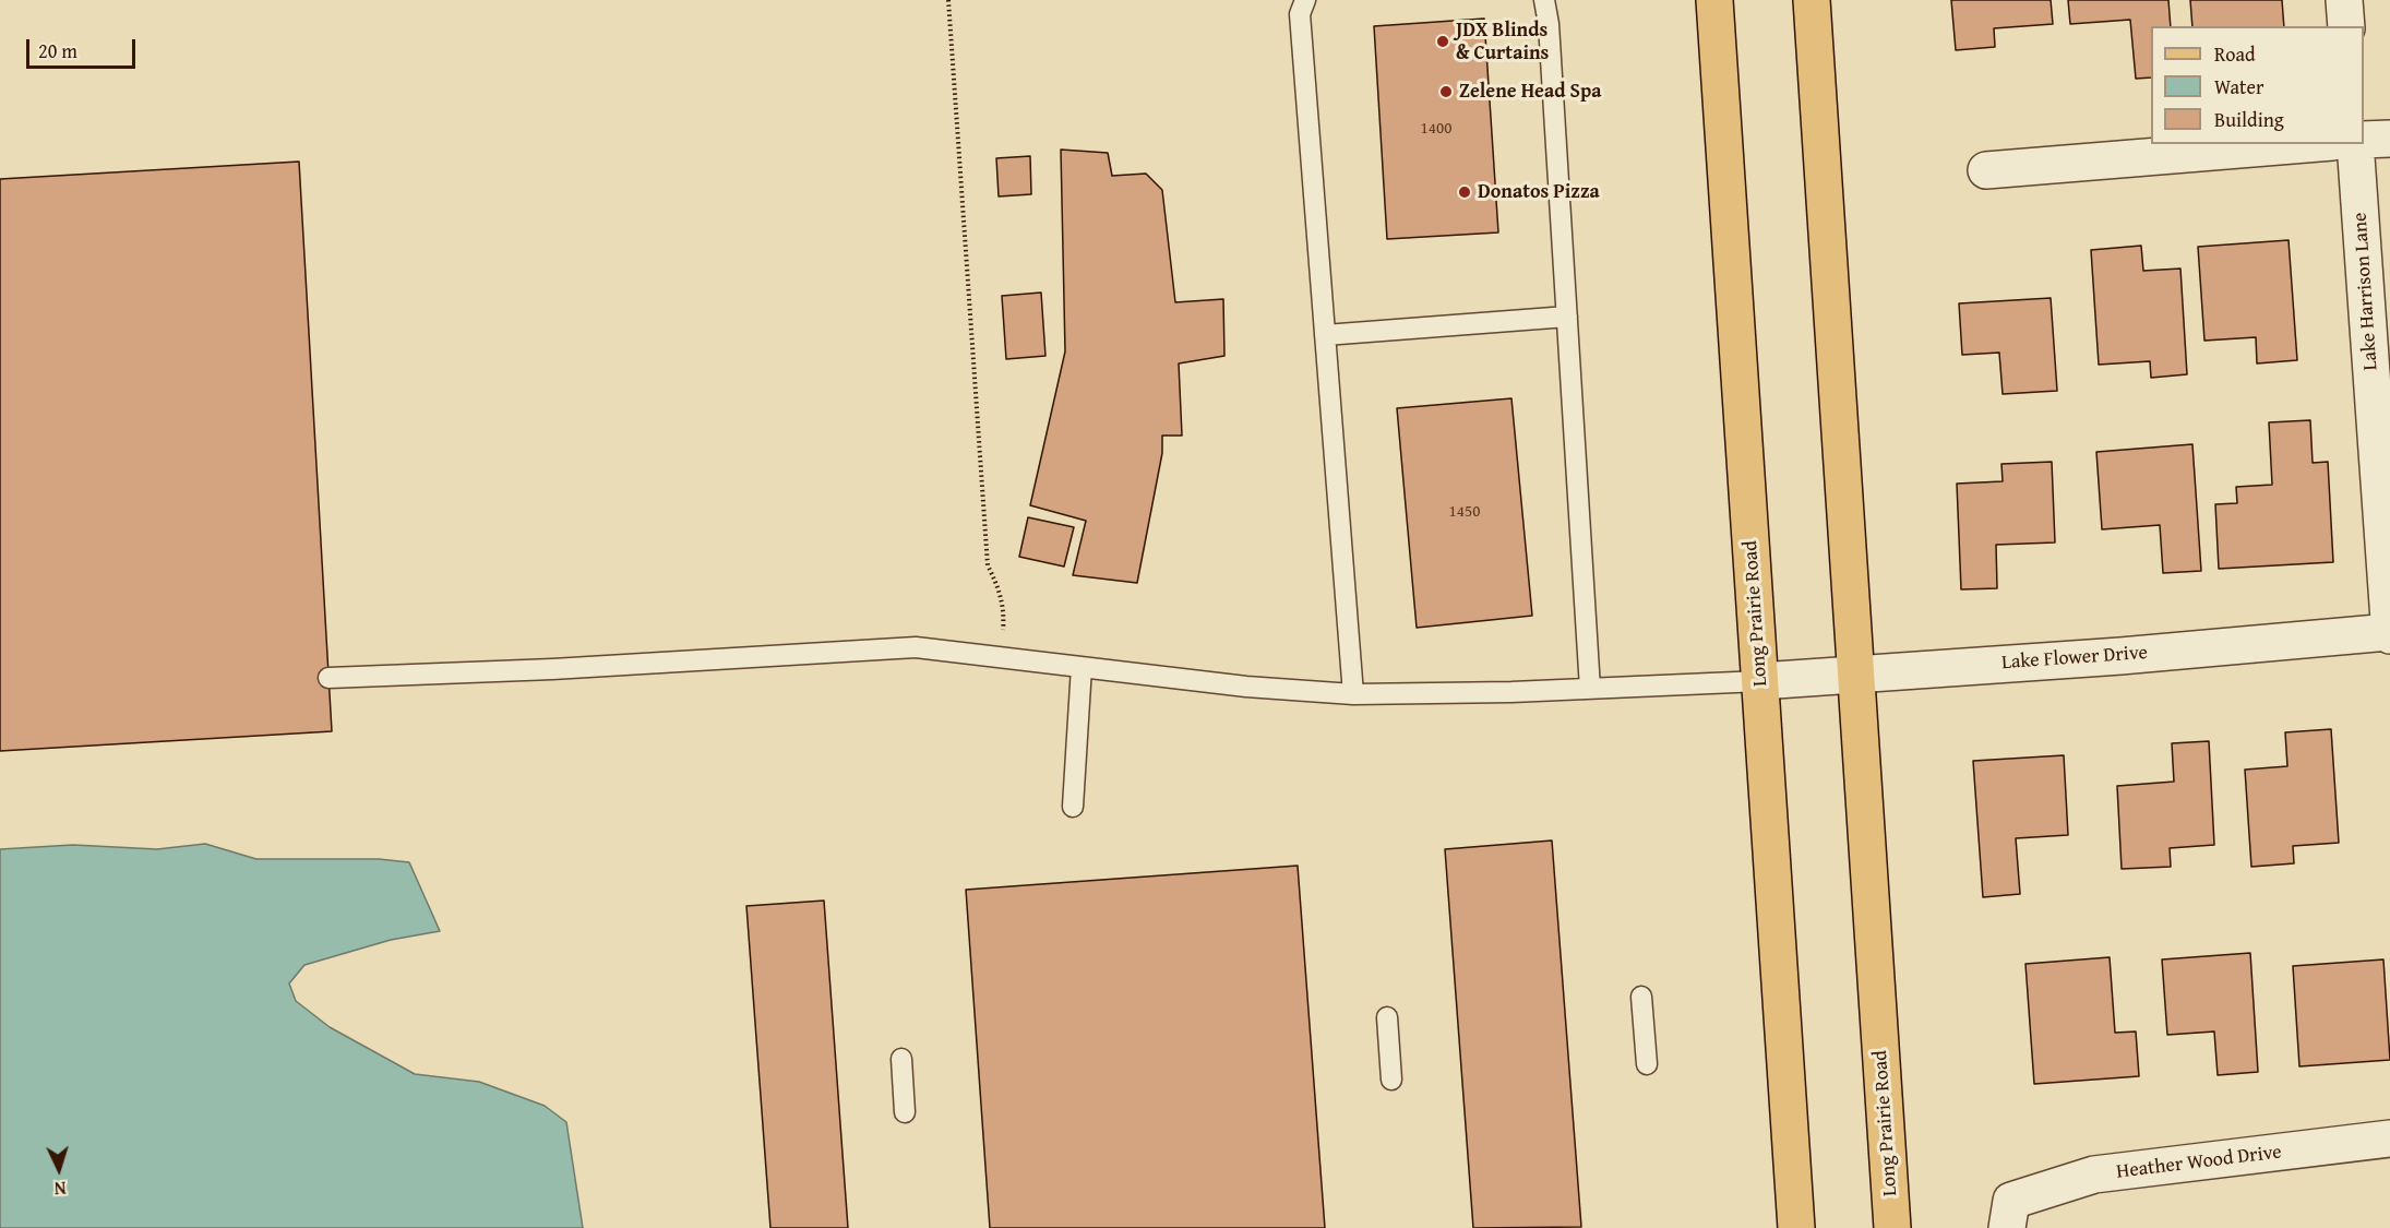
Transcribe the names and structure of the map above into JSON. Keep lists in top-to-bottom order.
{
  "streets": {
    "main road": ["Long Prairie Road"],
    "street": ["Lake Harrison Lane", "Lake Flower Drive", "Heather Wood Drive"]
  },
  "crossings": [
    ["Lake Harrison Lane", "Lake Flower Drive"],
    ["Long Prairie Road", "Lake Flower Drive"]
  ],
  "places": ["JDX Blinds & Curtains", "Zelene Head Spa", "Donatos Pizza"],
  "house_numbers": ["1400", "1450"],
  "legend": ["Road", "Water", "Building"],
  "scale_bar": "20 m",
  "north": "bottom"
}
